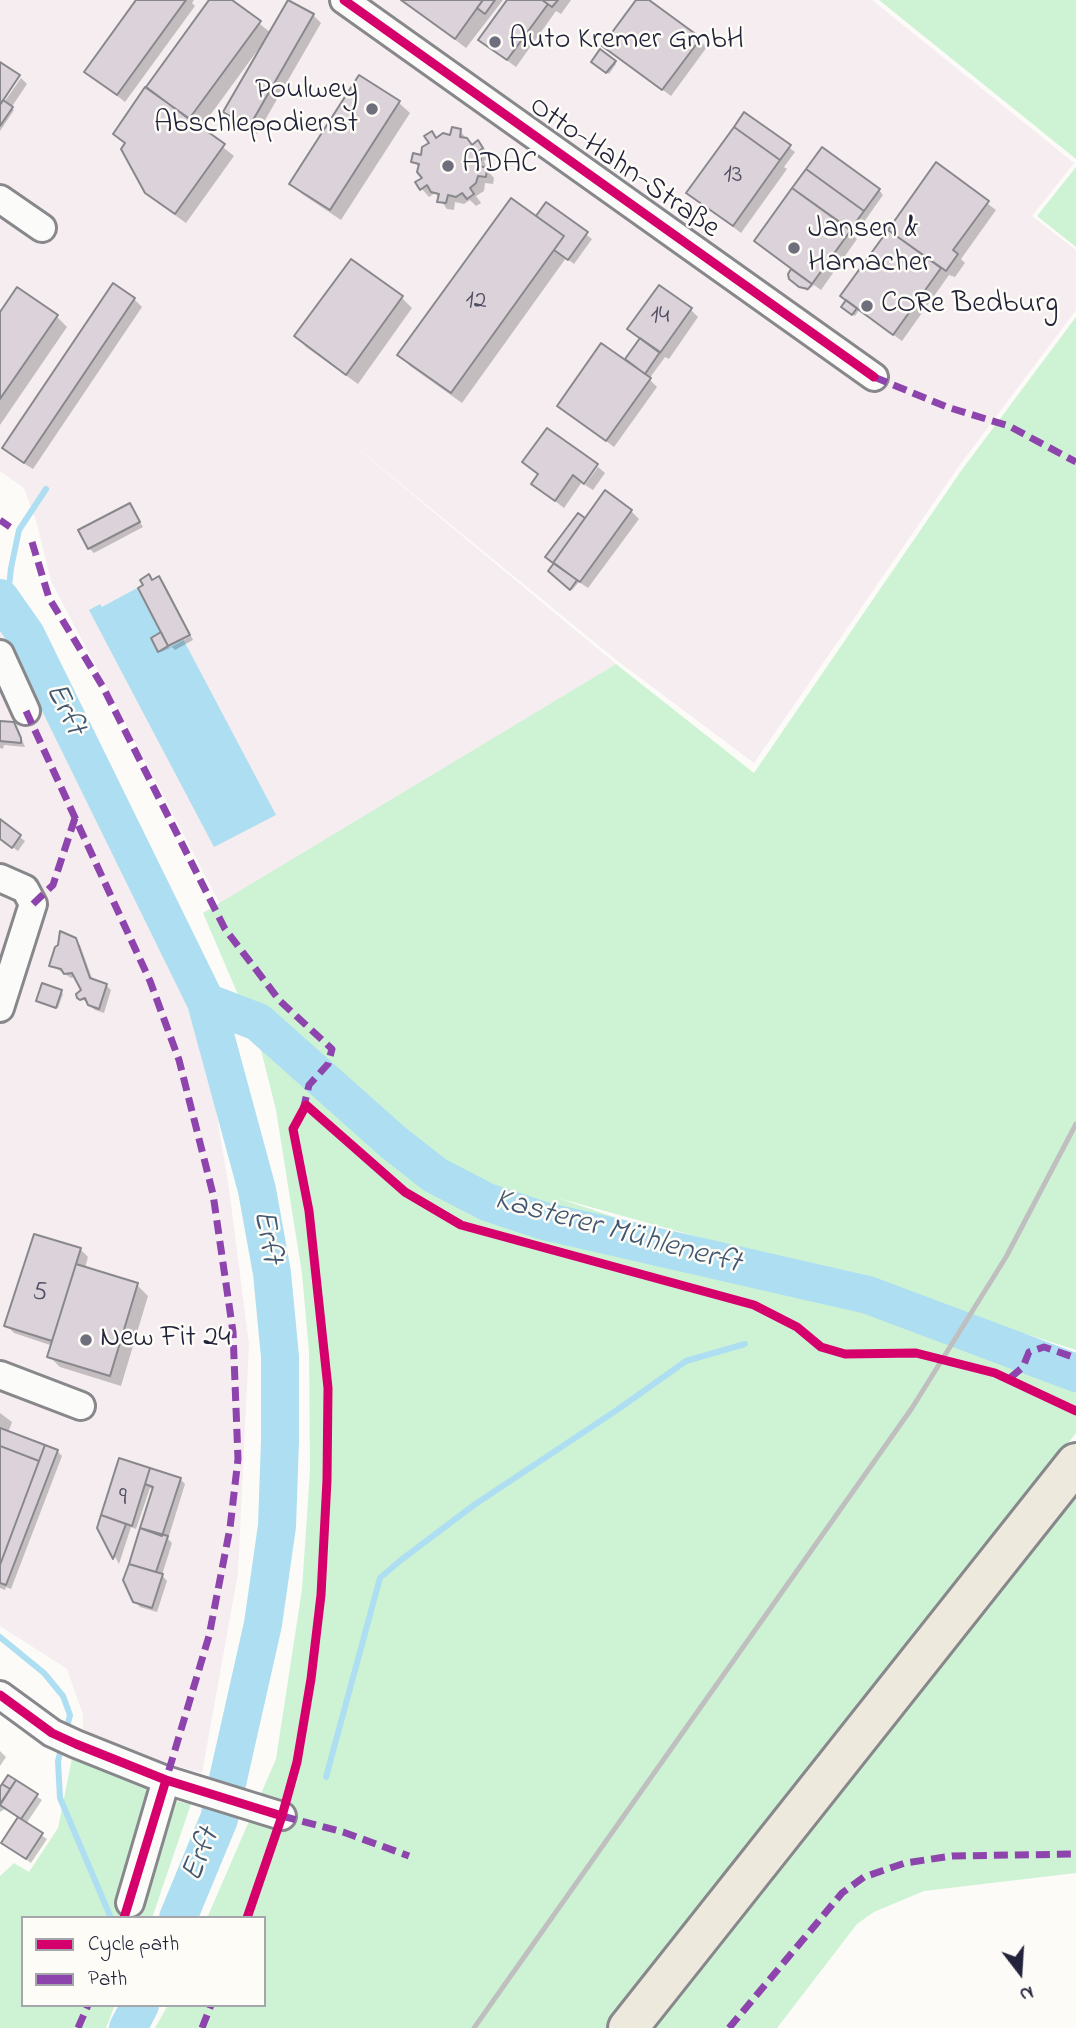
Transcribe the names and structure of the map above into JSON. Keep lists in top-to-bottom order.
{
  "streets": {
    "street": ["Otto-Hahn-Straße"]
  },
  "water": ["Erft", "Kasterer Mühlenerft"],
  "places": [
    "Auto Kremer GmbH",
    "Poulwey Abschleppdienst",
    "ADAC",
    "Jansen & Hamacher",
    "CORe Bedburg",
    "New Fit 24"
  ],
  "house_numbers": [
    "13",
    "12",
    "14",
    "5",
    "9"
  ],
  "legend": ["Cycle path", "Path"],
  "north": "bottom"
}
